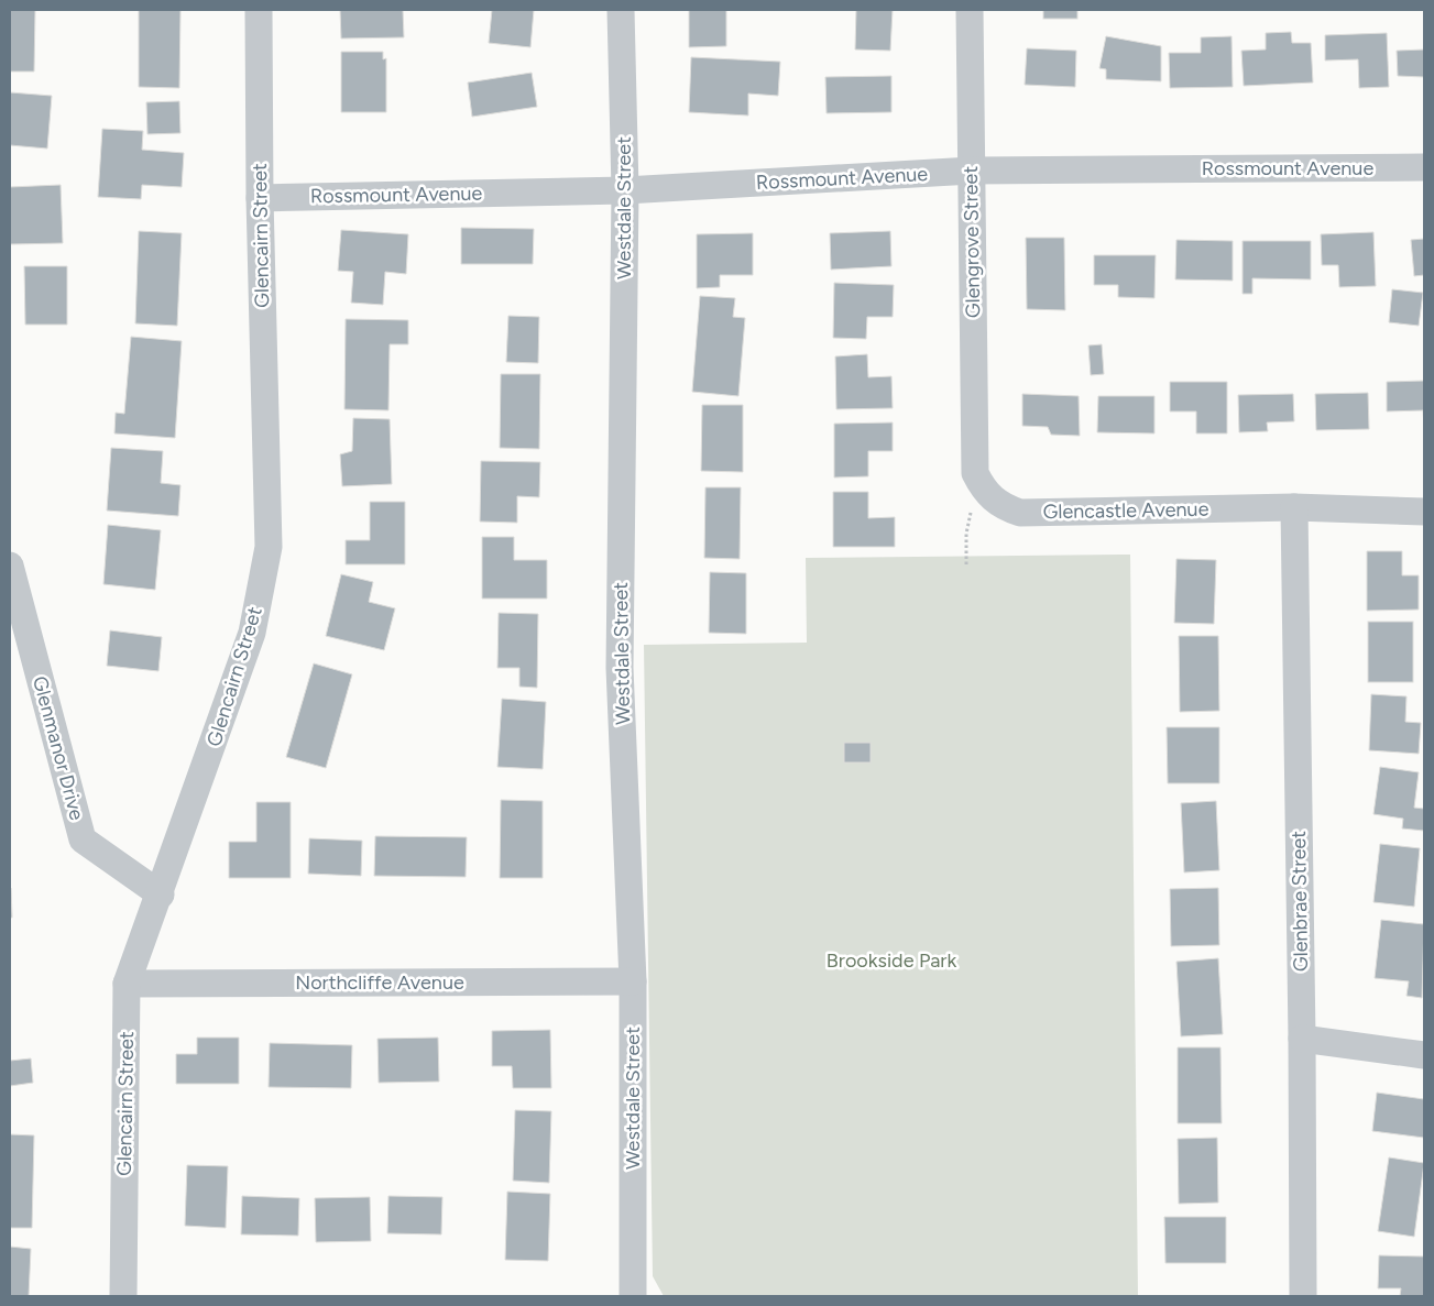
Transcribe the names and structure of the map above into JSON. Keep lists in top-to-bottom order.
{
  "streets": {
    "street": [
      "Rossmount Avenue",
      "Westdale Street",
      "Glencairn Street",
      "Glengrove Street",
      "Glencastle Avenue",
      "Glenmanor Drive",
      "Glenbrae Street",
      "Northcliffe Avenue"
    ]
  },
  "crossings": [
    ["Rossmount Avenue", "Westdale Street"],
    ["Rossmount Avenue", "Glencairn Street"],
    ["Rossmount Avenue", "Glengrove Street"],
    ["Westdale Street", "Northcliffe Avenue"],
    ["Glencairn Street", "Glenmanor Drive"],
    ["Glencairn Street", "Northcliffe Avenue"],
    ["Glengrove Street", "Glencastle Avenue"],
    ["Glencastle Avenue", "Glenbrae Street"]
  ],
  "parks": ["Brookside Park"]
}
